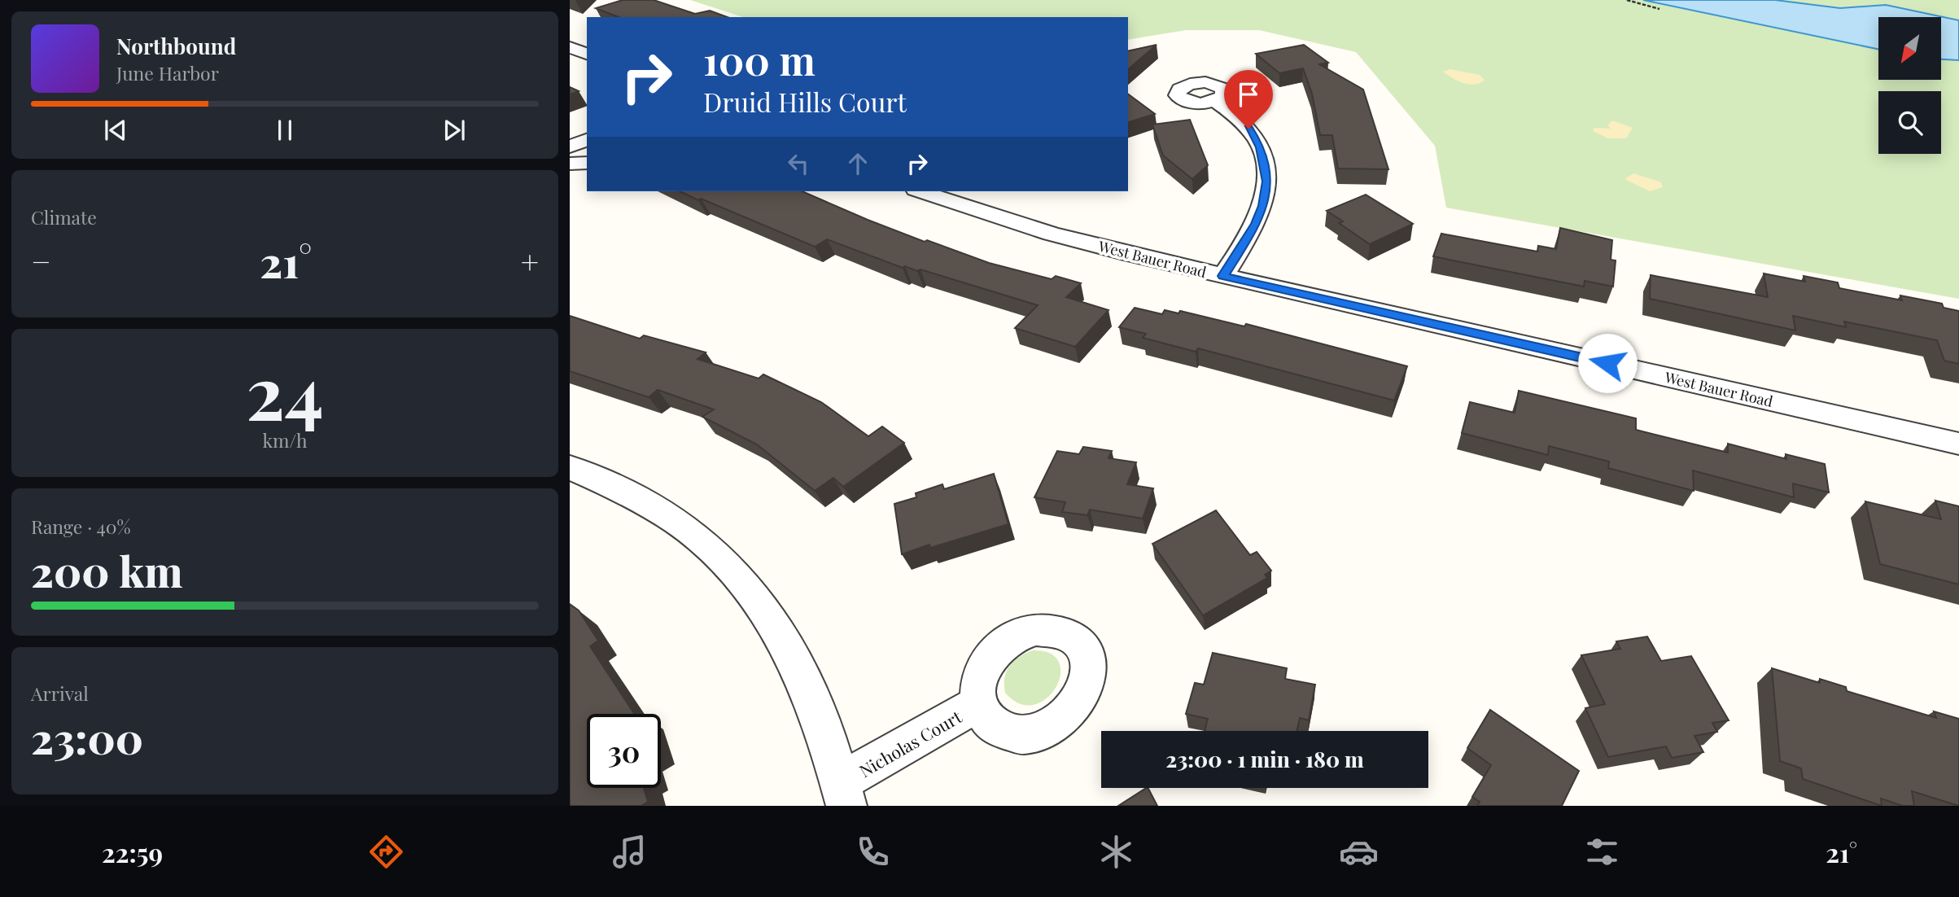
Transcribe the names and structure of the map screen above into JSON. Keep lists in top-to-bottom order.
{
  "streets": {
    "street": ["West Bauer Road", "Nicholas Court"]
  },
  "north": "bottom left",
  "page": {
    "turn": ["100 m", "Druid Hills Court"],
    "song": ["Northbound", "June Harbor"],
    "tile": [
      "Climate",
      ["24", "km/h"],
      ["Range · 40%", "200 km"],
      ["Arrival", "23:00"]
    ],
    "heat": ["−", "21°", "+"],
    "limit": "30",
    "trip": "23:00 · 1 min · 180 m",
    "tabs": ["22:59", "21°"]
  }
}
